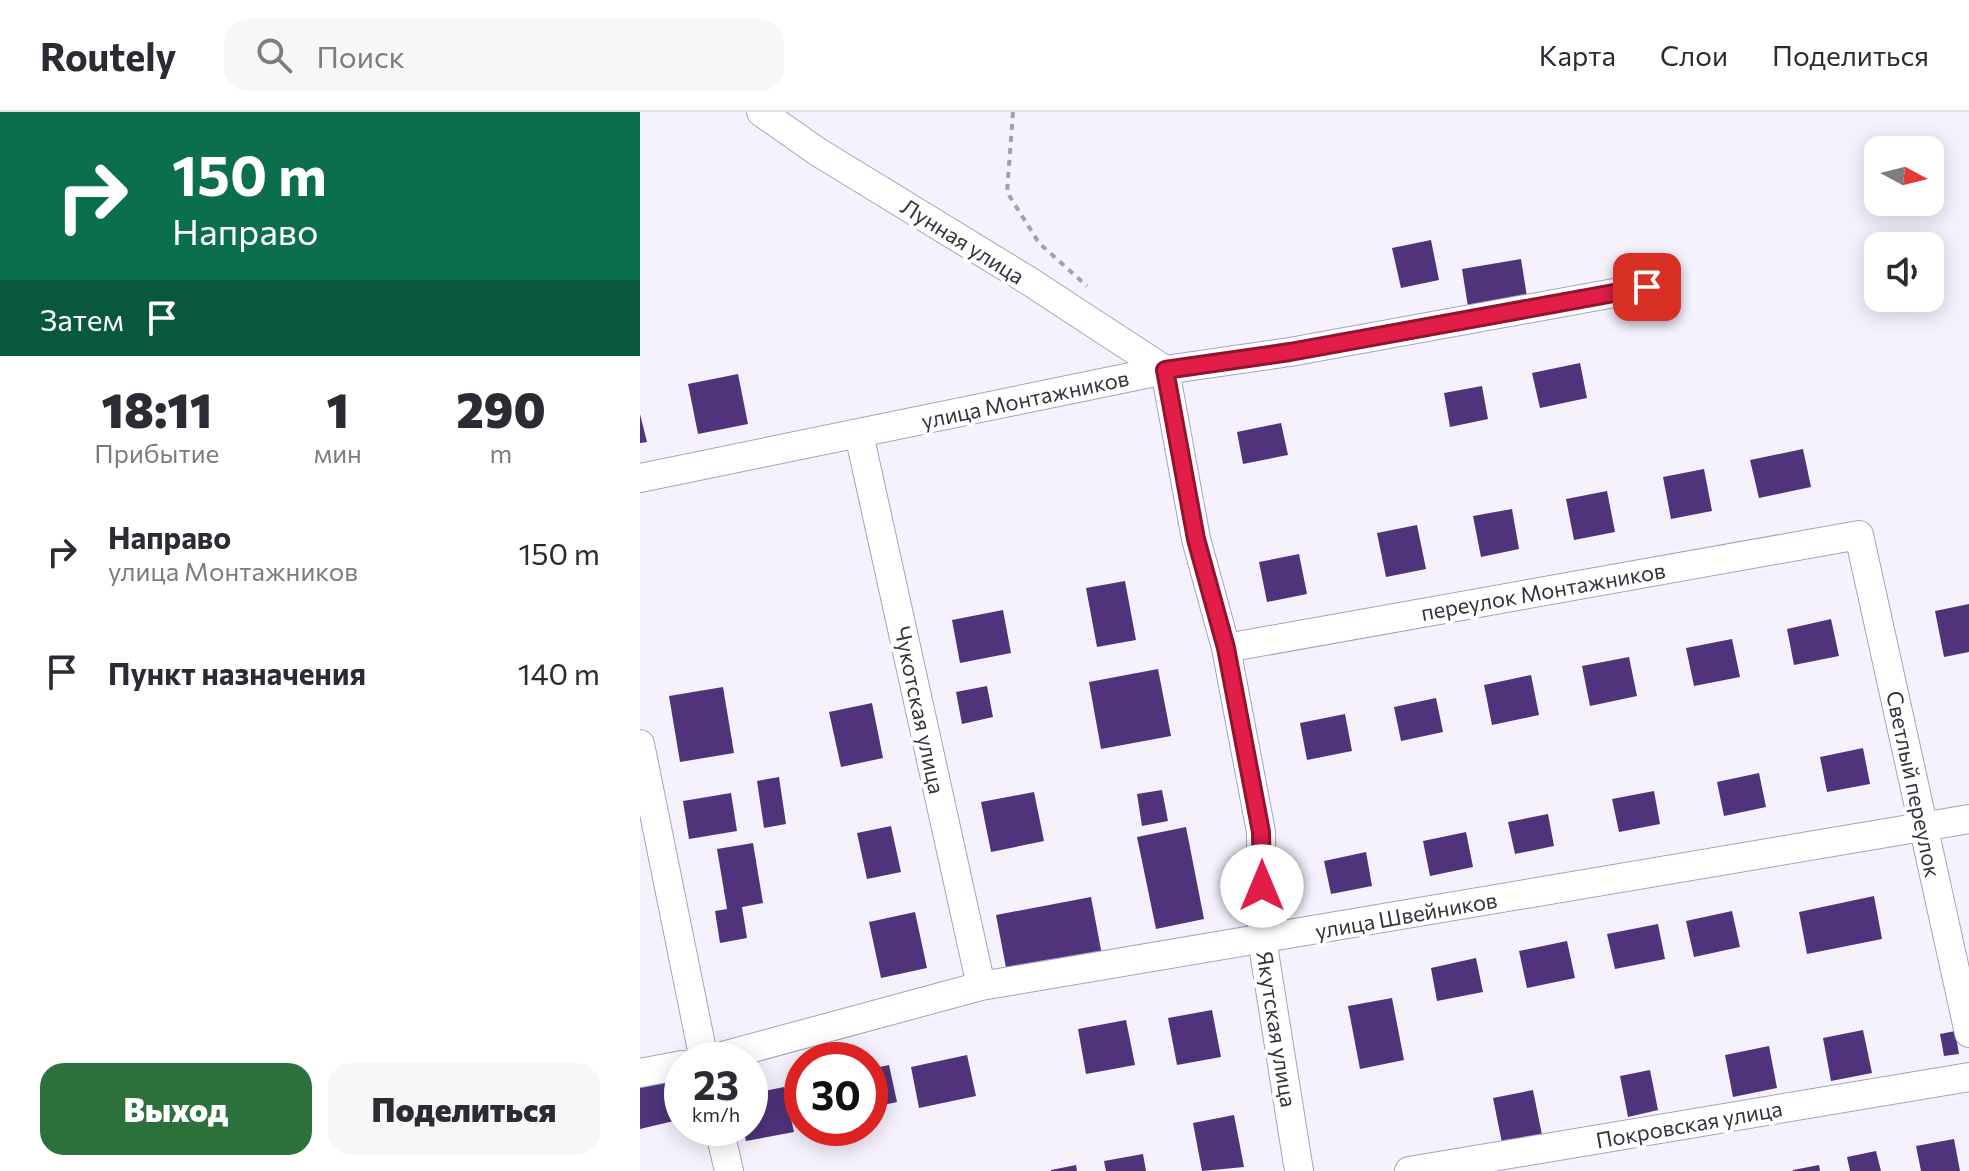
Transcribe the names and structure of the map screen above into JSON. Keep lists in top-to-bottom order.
{
  "streets": {
    "street": [
      "Лунная улица",
      "улица Монтажников",
      "переулок Монтажников",
      "Чукотская улица",
      "Светлый переулок",
      "улица Швейников",
      "Якутская улица",
      "Покровская улица"
    ]
  },
  "crossings": [
    ["Лунная улица", "улица Монтажников"],
    ["Лунная улица", "Якутская улица"],
    ["улица Монтажников", "Чукотская улица"],
    ["улица Монтажников", "Якутская улица"],
    ["переулок Монтажников", "Светлый переулок"],
    ["переулок Монтажников", "Якутская улица"],
    ["Чукотская улица", "улица Швейников"],
    ["Светлый переулок", "улица Швейников"],
    ["улица Швейников", "Якутская улица"]
  ],
  "north": "right",
  "page": {
    "header": "Routely",
    "search": "Поиск",
    "nav": ["Карта", "Слои", "Поделиться"],
    "turn": ["150 m", "Направо"],
    "then": "Затем",
    "eta": [
      "18:11",
      "Прибытие",
      "1",
      "мин",
      "290",
      "m"
    ],
    "list": [
      {
        "name": "Направо",
        "note": "улица Монтажников",
        "value": "150 m"
      },
      {
        "name": "Пункт назначения",
        "value": "140 m"
      }
    ],
    "speed": "23 km/h",
    "limit": "30",
    "buttons": ["Выход", "Поделиться"]
  }
}
